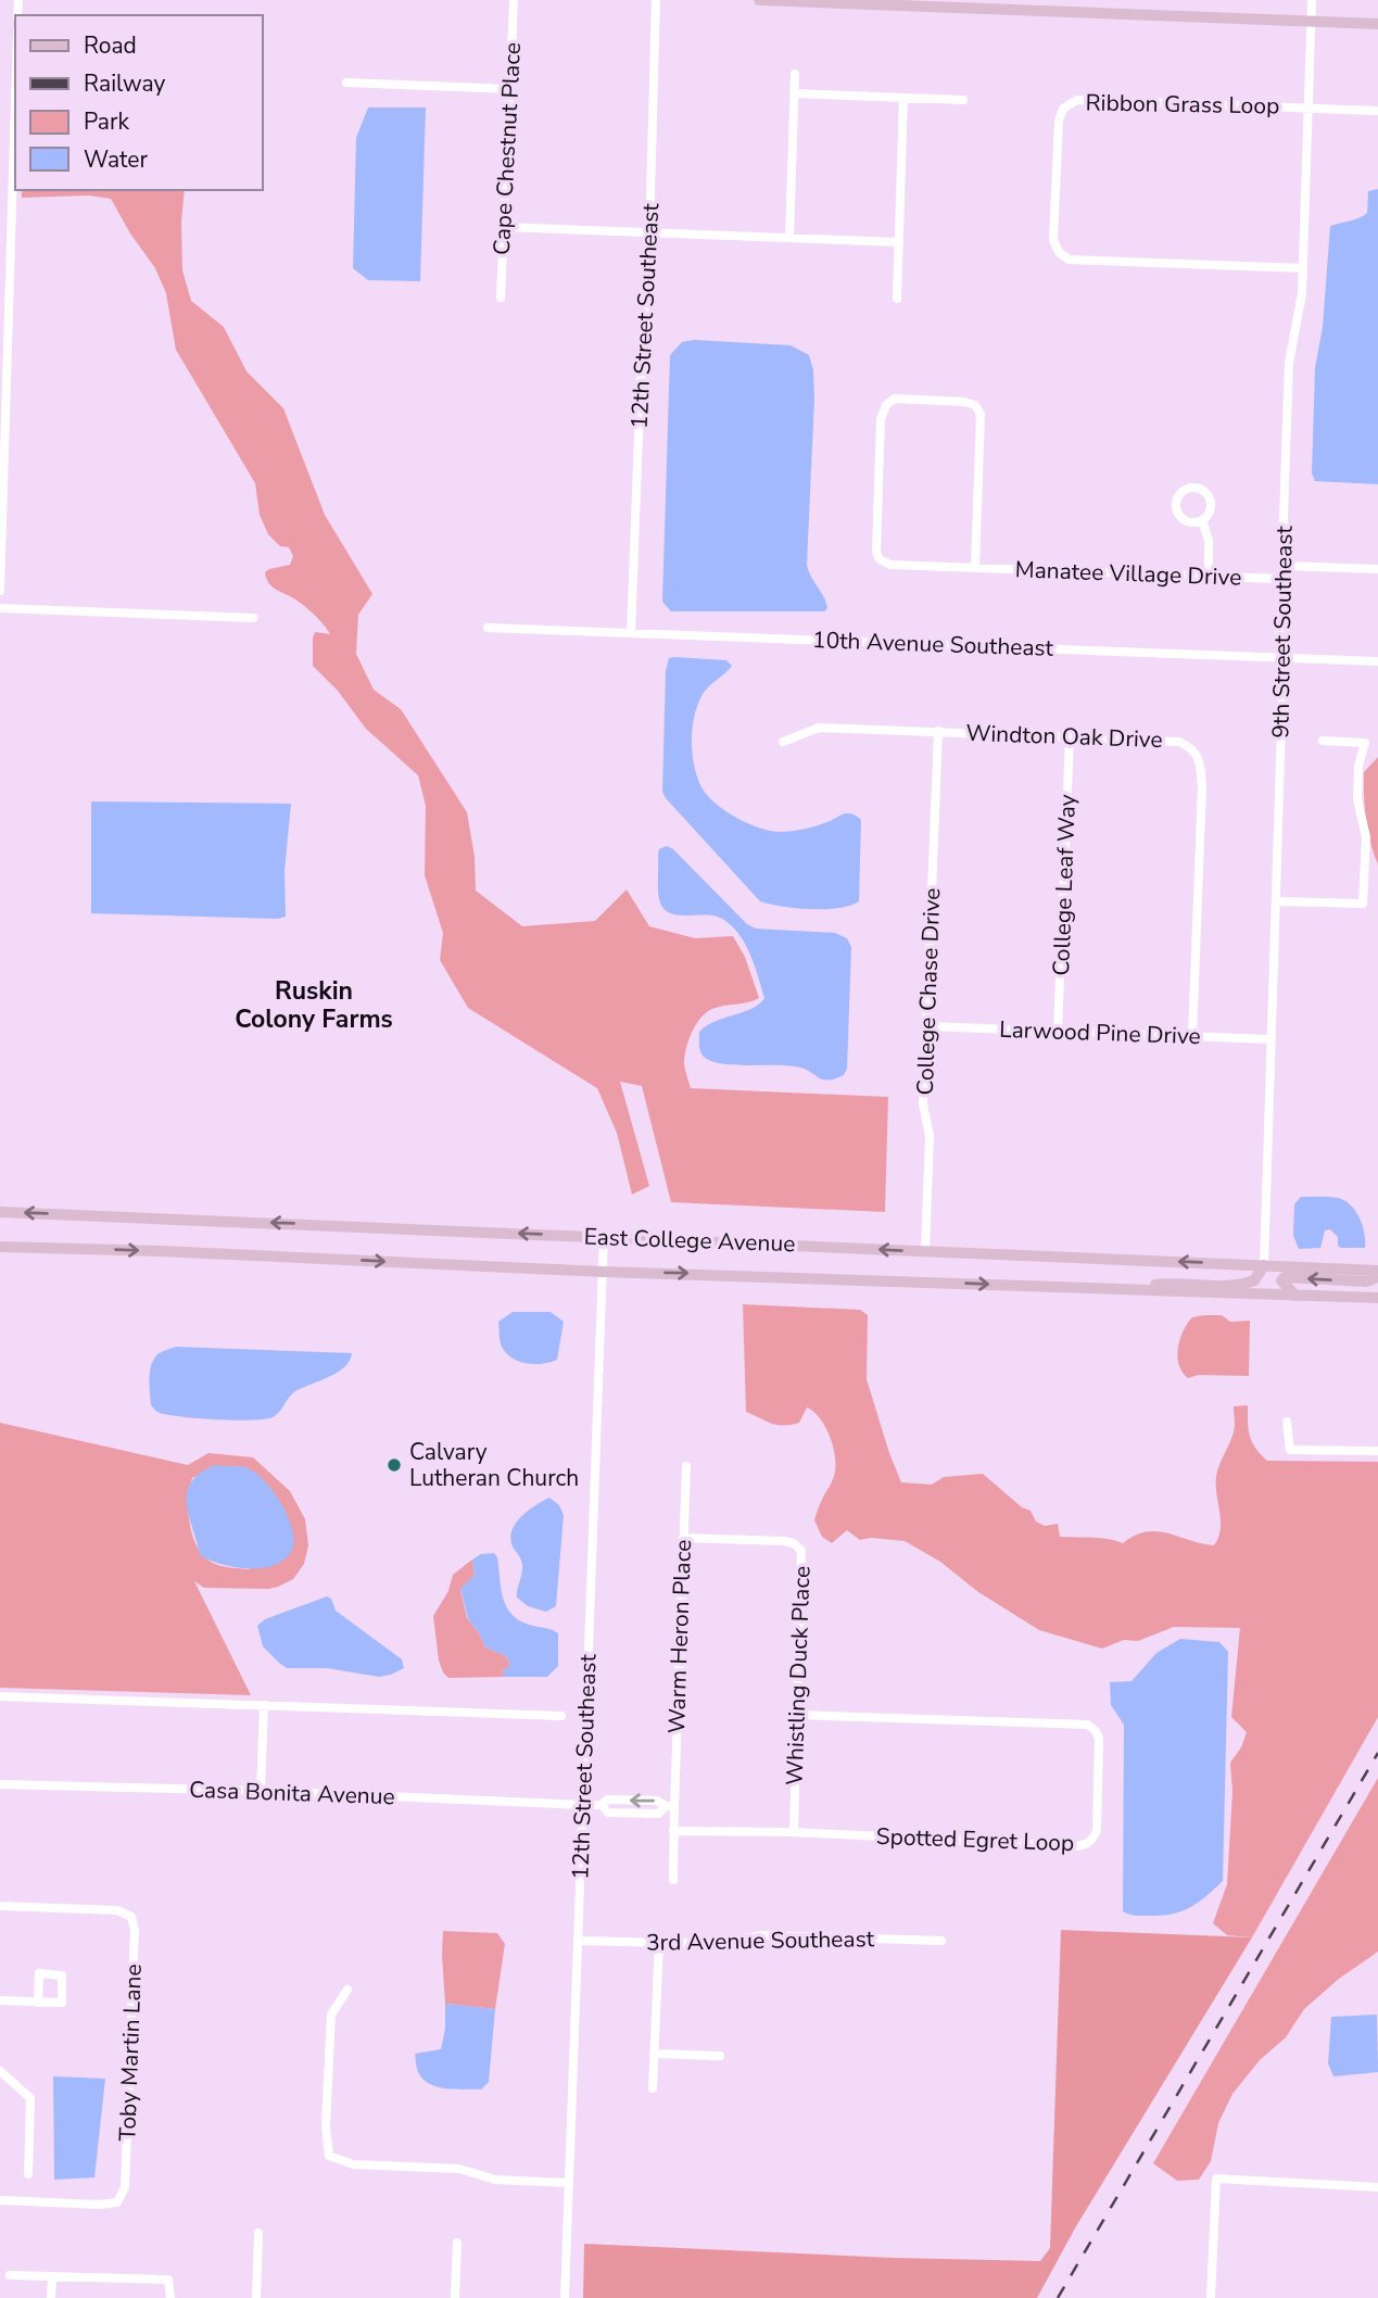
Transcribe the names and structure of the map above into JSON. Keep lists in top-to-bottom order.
{
  "streets": {
    "main road": ["East College Avenue"],
    "street": [
      "Ribbon Grass Loop",
      "Cape Chestnut Place",
      "12th Street Southeast",
      "Manatee Village Drive",
      "9th Street Southeast",
      "10th Avenue Southeast",
      "Windton Oak Drive",
      "College Leaf Way",
      "College Chase Drive",
      "Larwood Pine Drive",
      "Warm Heron Place",
      "Whistling Duck Place",
      "Casa Bonita Avenue",
      "Spotted Egret Loop",
      "3rd Avenue Southeast",
      "Toby Martin Lane"
    ]
  },
  "crossings": [
    ["Ribbon Grass Loop", "9th Street Southeast"],
    ["12th Street Southeast", "10th Avenue Southeast"],
    ["12th Street Southeast", "East College Avenue"],
    ["12th Street Southeast", "Casa Bonita Avenue"],
    ["12th Street Southeast", "3rd Avenue Southeast"],
    ["Manatee Village Drive", "9th Street Southeast"],
    ["9th Street Southeast", "10th Avenue Southeast"],
    ["9th Street Southeast", "Larwood Pine Drive"],
    ["9th Street Southeast", "East College Avenue"],
    ["Windton Oak Drive", "College Leaf Way"],
    ["Windton Oak Drive", "College Chase Drive"],
    ["Windton Oak Drive", "Larwood Pine Drive"],
    ["College Leaf Way", "Larwood Pine Drive"],
    ["College Chase Drive", "Larwood Pine Drive"],
    ["College Chase Drive", "East College Avenue"],
    ["Warm Heron Place", "Whistling Duck Place"],
    ["Warm Heron Place", "Casa Bonita Avenue"],
    ["Warm Heron Place", "Spotted Egret Loop"],
    ["Whistling Duck Place", "Spotted Egret Loop"]
  ],
  "districts": ["Ruskin Colony Farms"],
  "places": ["Calvary Lutheran Church"],
  "legend": [
    "Road",
    "Railway",
    "Park",
    "Water"
  ]
}
